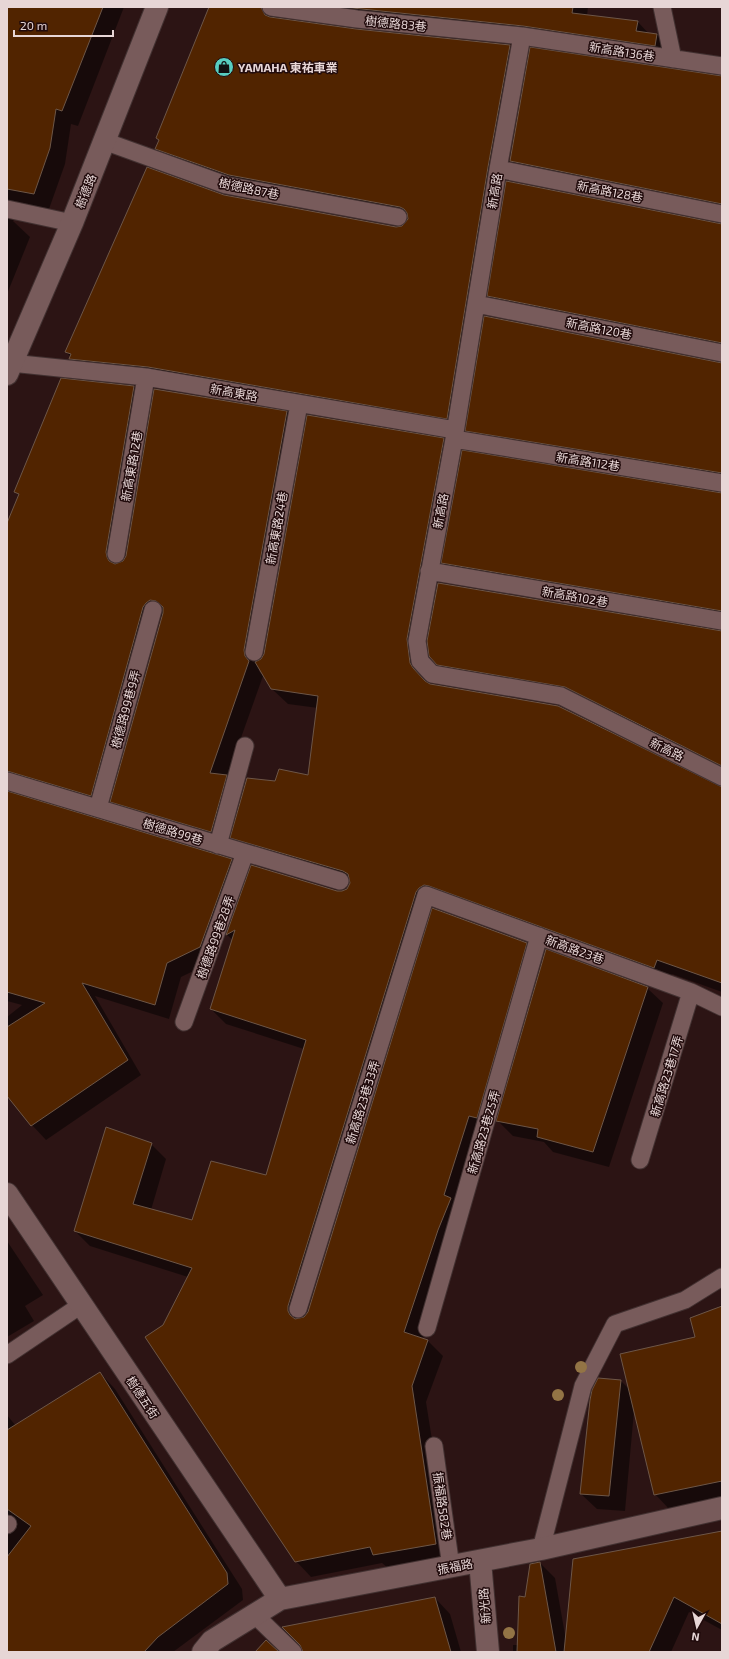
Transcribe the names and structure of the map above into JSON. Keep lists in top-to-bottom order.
{
  "streets": {
    "street": [
      "樹德路",
      "樹德五街",
      "振福路",
      "新光路"
    ],
    "lane": [
      "樹德路83巷",
      "新高路136巷",
      "樹德路87巷",
      "新高路",
      "新高路128巷",
      "新高路120巷",
      "新高東路",
      "新高路112巷",
      "新高東路12巷",
      "新高東路24巷",
      "新高路102巷",
      "樹德路99巷9弄",
      "樹德路99巷",
      "樹德路99巷28弄",
      "新高路23巷",
      "新高路23巷17弄",
      "新高路23巷33弄",
      "新高路23巷25弄",
      "振福路582巷"
    ]
  },
  "crossings": [
    ["樹德路83巷", "新高路136巷"],
    ["樹德路83巷", "新高路"],
    ["新高路136巷", "新高路"],
    ["樹德路87巷", "樹德路"],
    ["樹德路", "新高東路"],
    ["新高路", "新高路128巷"],
    ["新高路", "新高路120巷"],
    ["新高路", "新高東路"],
    ["新高路", "新高路112巷"],
    ["新高路", "新高路102巷"],
    ["新高東路", "新高路112巷"],
    ["新高東路", "新高東路12巷"],
    ["新高東路", "新高東路24巷"],
    ["樹德路99巷9弄", "樹德路99巷"],
    ["樹德路99巷", "樹德路99巷28弄"],
    ["新高路23巷", "新高路23巷17弄"],
    ["新高路23巷", "新高路23巷33弄"],
    ["新高路23巷", "新高路23巷25弄"],
    ["樹德五街", "振福路"],
    ["振福路582巷", "振福路"],
    ["振福路", "新光路"]
  ],
  "places": {
    "shop": ["YAMAHA 東祐車業"]
  },
  "scale_bar": "20 m",
  "north": "bottom"
}
